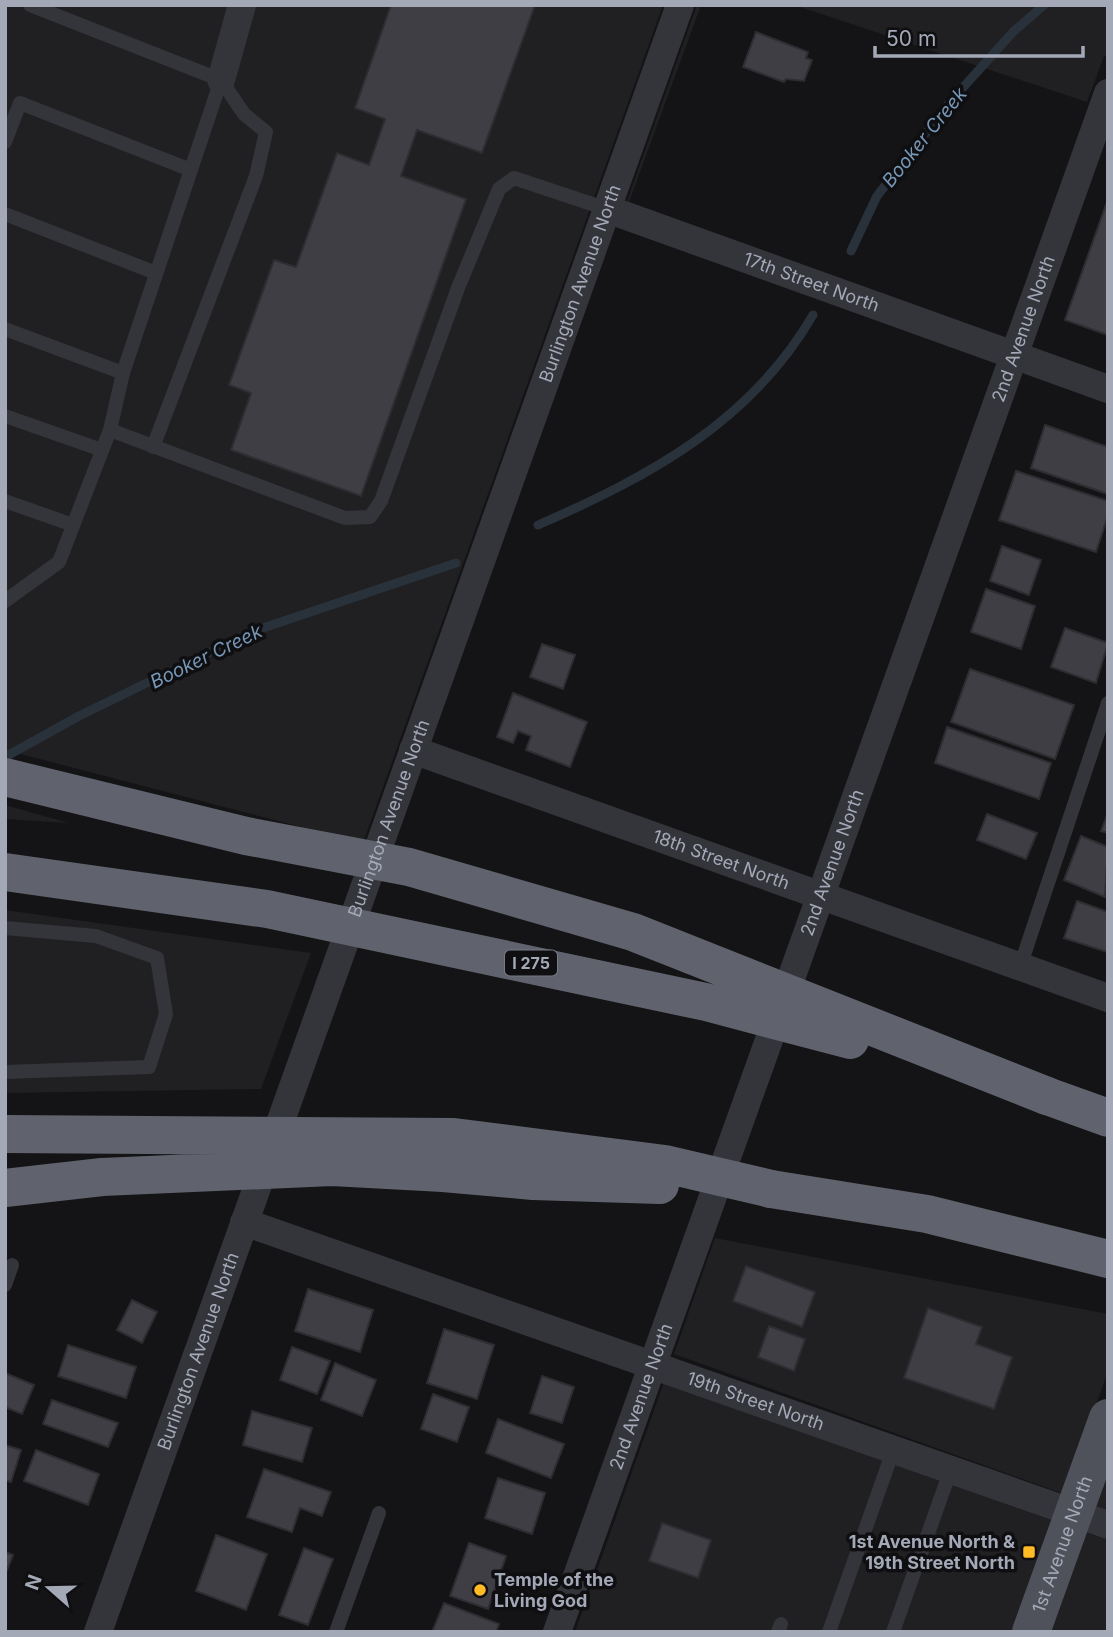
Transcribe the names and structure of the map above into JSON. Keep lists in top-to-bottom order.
{
  "streets": {
    "highway": ["I 275"],
    "main road": ["1st Avenue North"],
    "street": [
      "17th Street North",
      "Burlington Avenue North",
      "2nd Avenue North",
      "18th Street North",
      "19th Street North"
    ]
  },
  "crossings": [
    ["17th Street North", "Burlington Avenue North"],
    ["17th Street North", "2nd Avenue North"],
    ["Burlington Avenue North", "18th Street North"],
    ["Burlington Avenue North", "19th Street North"],
    ["2nd Avenue North", "18th Street North"],
    ["2nd Avenue North", "19th Street North"],
    ["19th Street North", "1st Avenue North"]
  ],
  "water": ["Booker Creek"],
  "places": {
    "transit": ["1st Avenue North & 19th Street North"],
    "other": ["Temple of the Living God"]
  },
  "scale_bar": "50 m",
  "north": "left"
}
